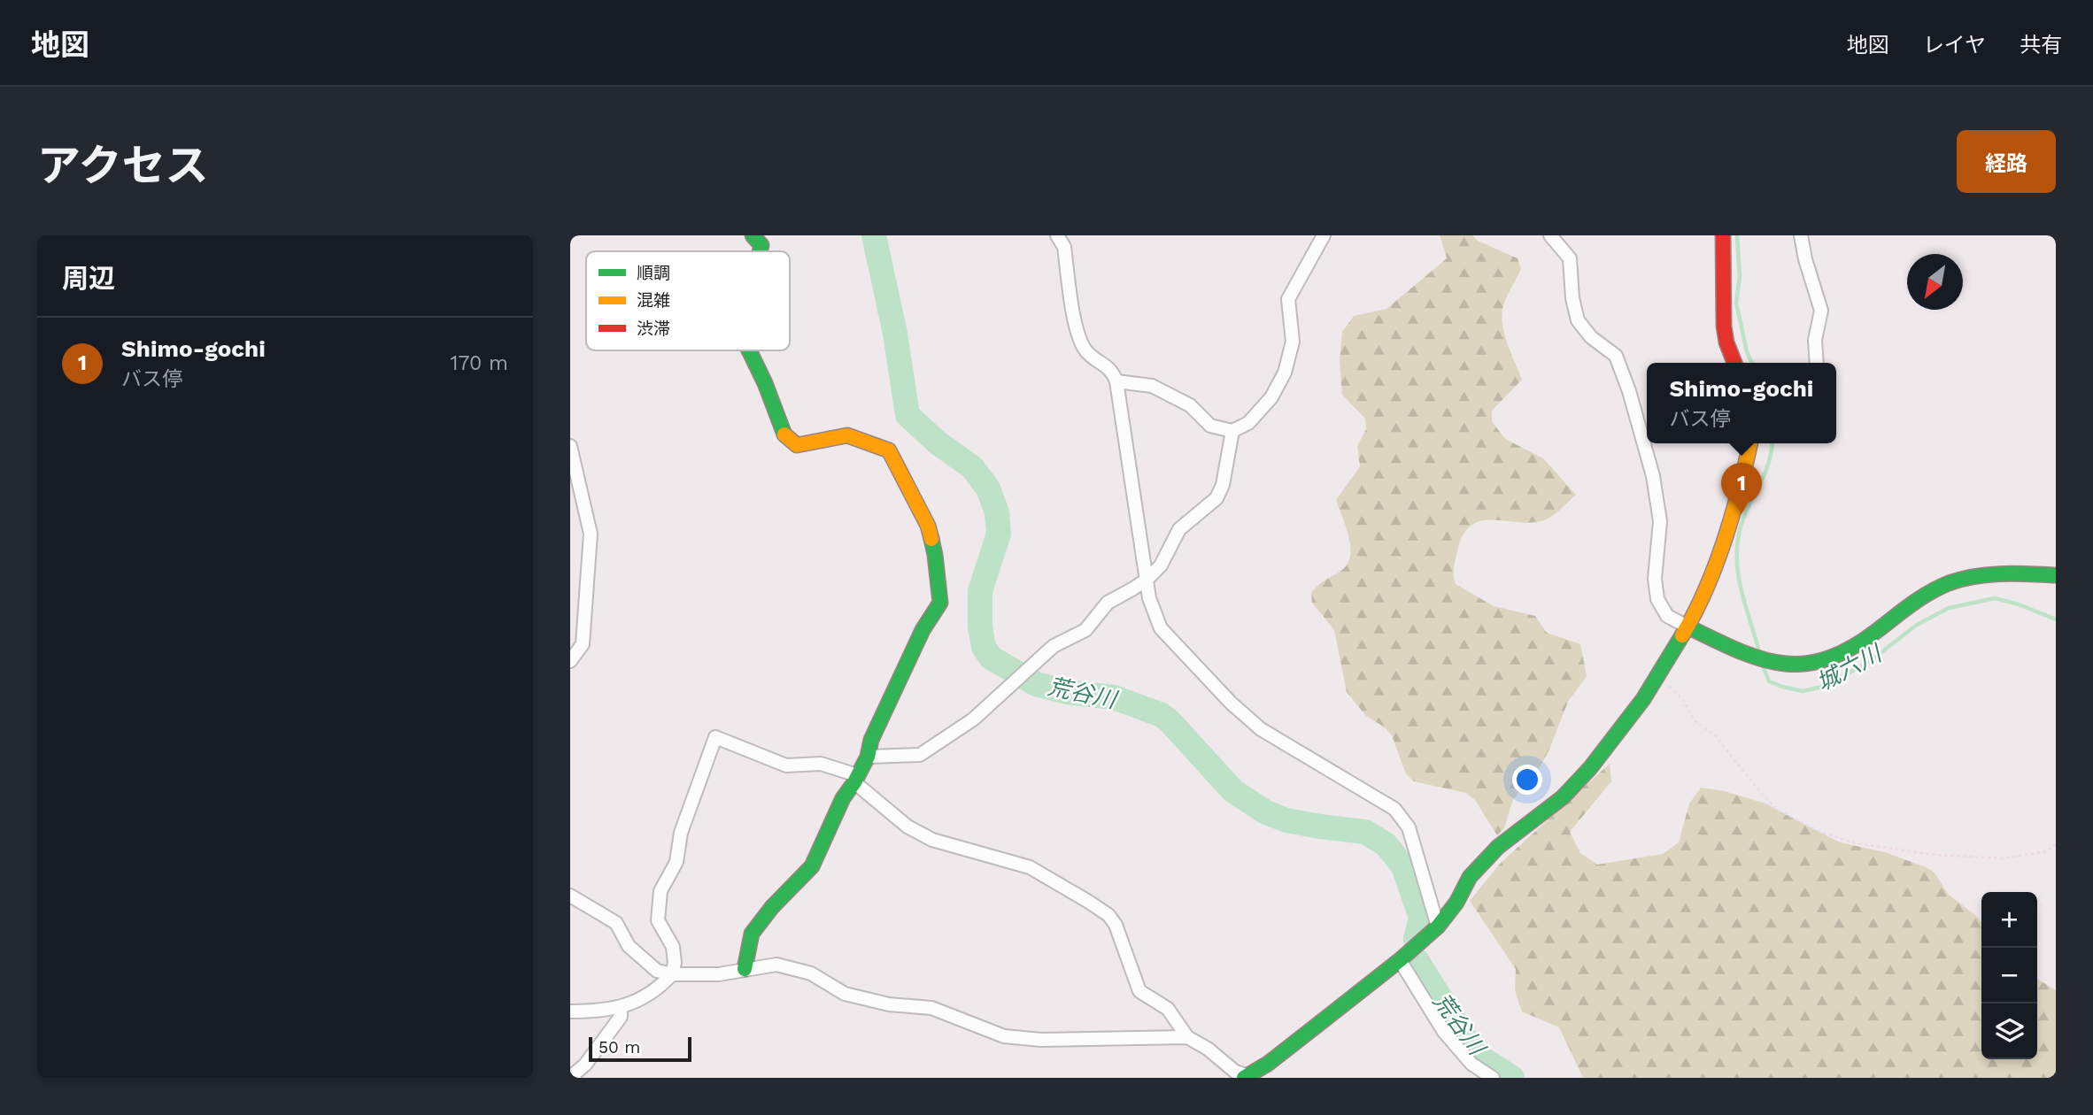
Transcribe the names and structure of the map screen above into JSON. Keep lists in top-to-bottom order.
{
  "water": ["城六川", "荒谷川"],
  "legend": ["順調", "混雑", "渋滞"],
  "scale_bar": "50 m",
  "north": "bottom left",
  "page": {
    "header": "地図",
    "nav": ["地図", "レイヤ", "共有"],
    "title": "アクセス",
    "buttons": "経路",
    "heading": "周辺",
    "list": [
      {
        "mark": "1",
        "name": "Shimo-gochi",
        "note": "バス停",
        "value": "170 m"
      }
    ],
    "popup": ["Shimo-gochi", "バス停"],
    "pins": "1",
    "map_buttons": ["+", "−"],
    "scale": "50 m"
  }
}
